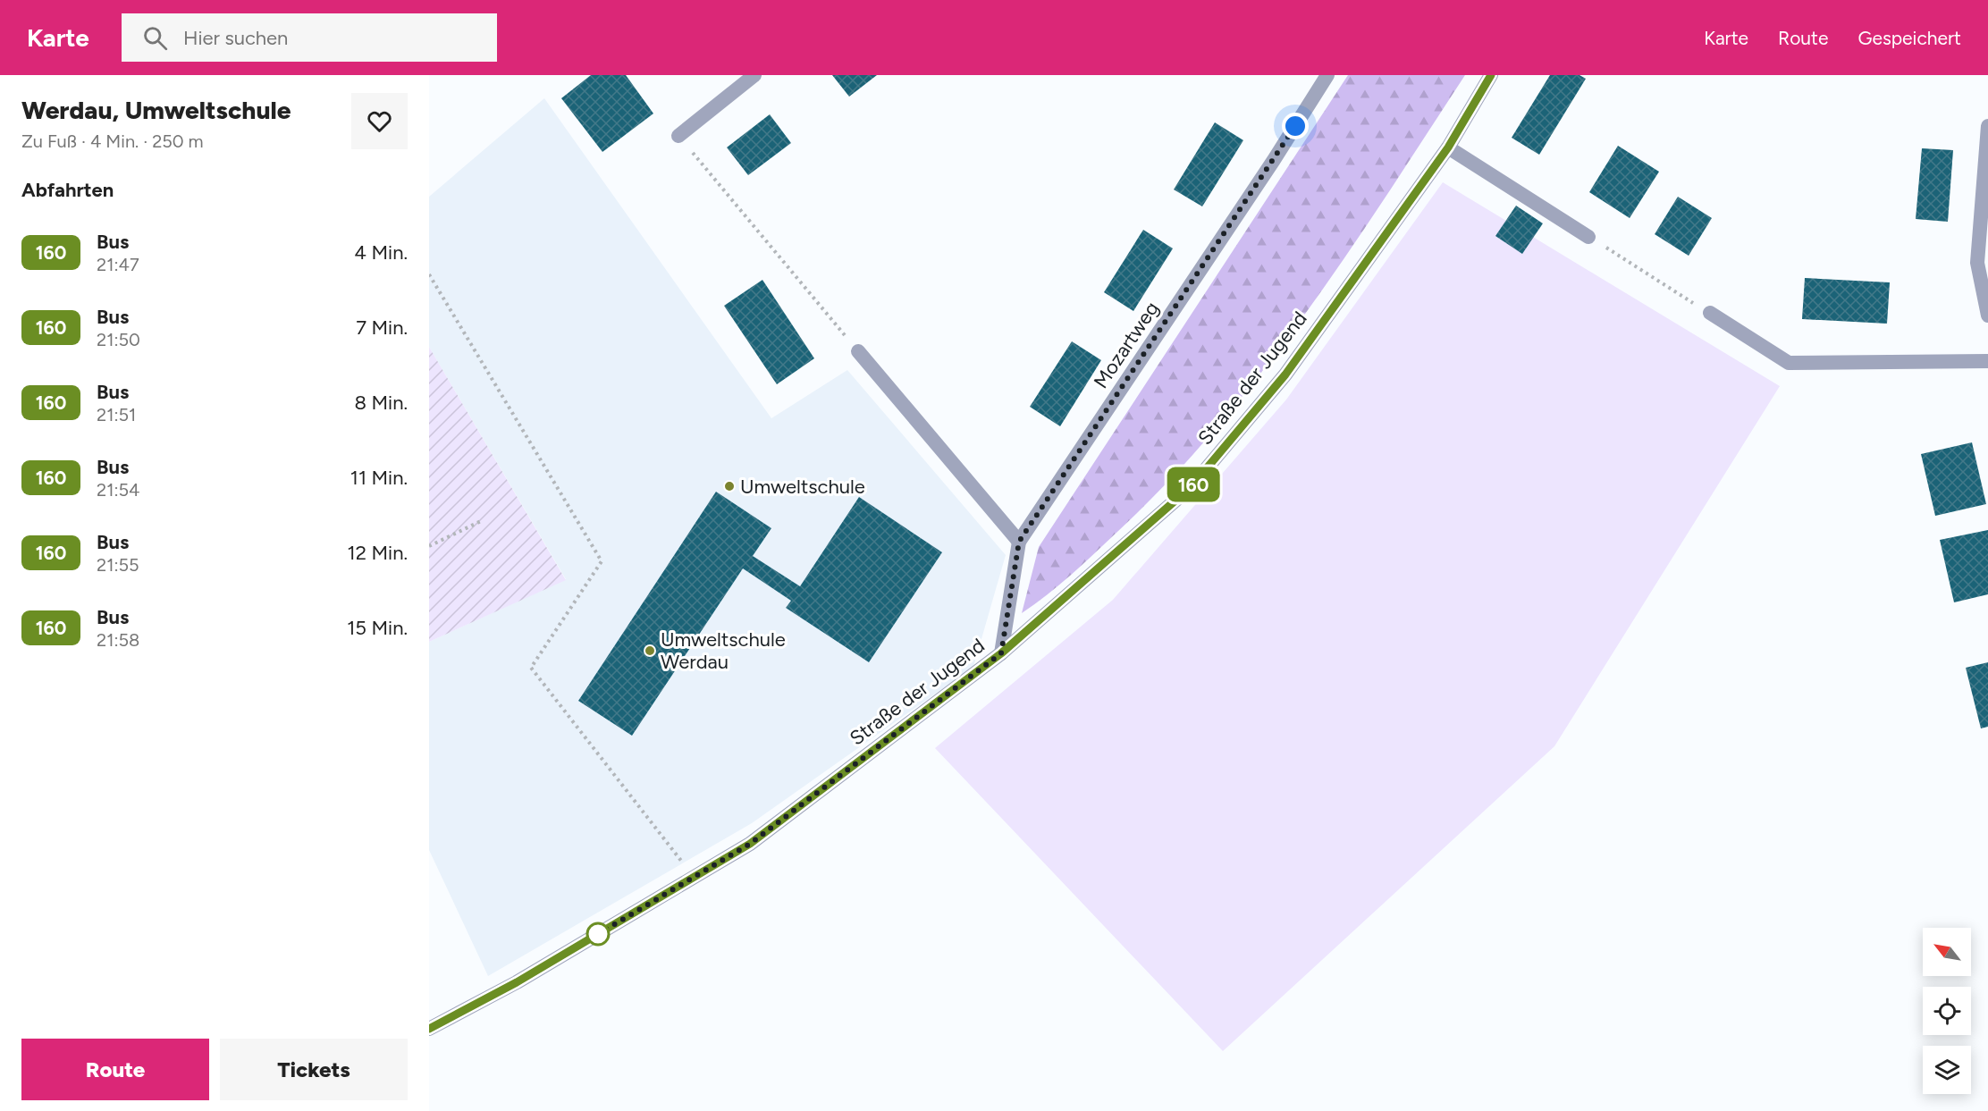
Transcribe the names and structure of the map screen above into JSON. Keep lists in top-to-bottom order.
{
  "streets": {
    "street": ["Mozartweg", "Straße der Jugend"]
  },
  "crossings": [
    ["Mozartweg", "Straße der Jugend"]
  ],
  "places": ["Umweltschule", "Umweltschule Werdau"],
  "lines": ["bus line 160"],
  "north": "top left",
  "page": {
    "header": "Karte",
    "search": "Hier suchen",
    "nav": ["Karte", "Route", "Gespeichert"],
    "heading": [
      ["Werdau, Umweltschule", "Zu Fuß · 4 Min. · 250 m"],
      "Abfahrten"
    ],
    "on_map": "160",
    "list": [
      {
        "mark": "160",
        "name": "Bus",
        "note": "21:47",
        "value": "4 Min."
      },
      {
        "mark": "160",
        "name": "Bus",
        "note": "21:50",
        "value": "7 Min."
      },
      {
        "mark": "160",
        "name": "Bus",
        "note": "21:51",
        "value": "8 Min."
      },
      {
        "mark": "160",
        "name": "Bus",
        "note": "21:54",
        "value": "11 Min."
      },
      {
        "mark": "160",
        "name": "Bus",
        "note": "21:55",
        "value": "12 Min."
      },
      {
        "mark": "160",
        "name": "Bus",
        "note": "21:58",
        "value": "15 Min."
      }
    ],
    "buttons": ["Route", "Tickets"]
  }
}
